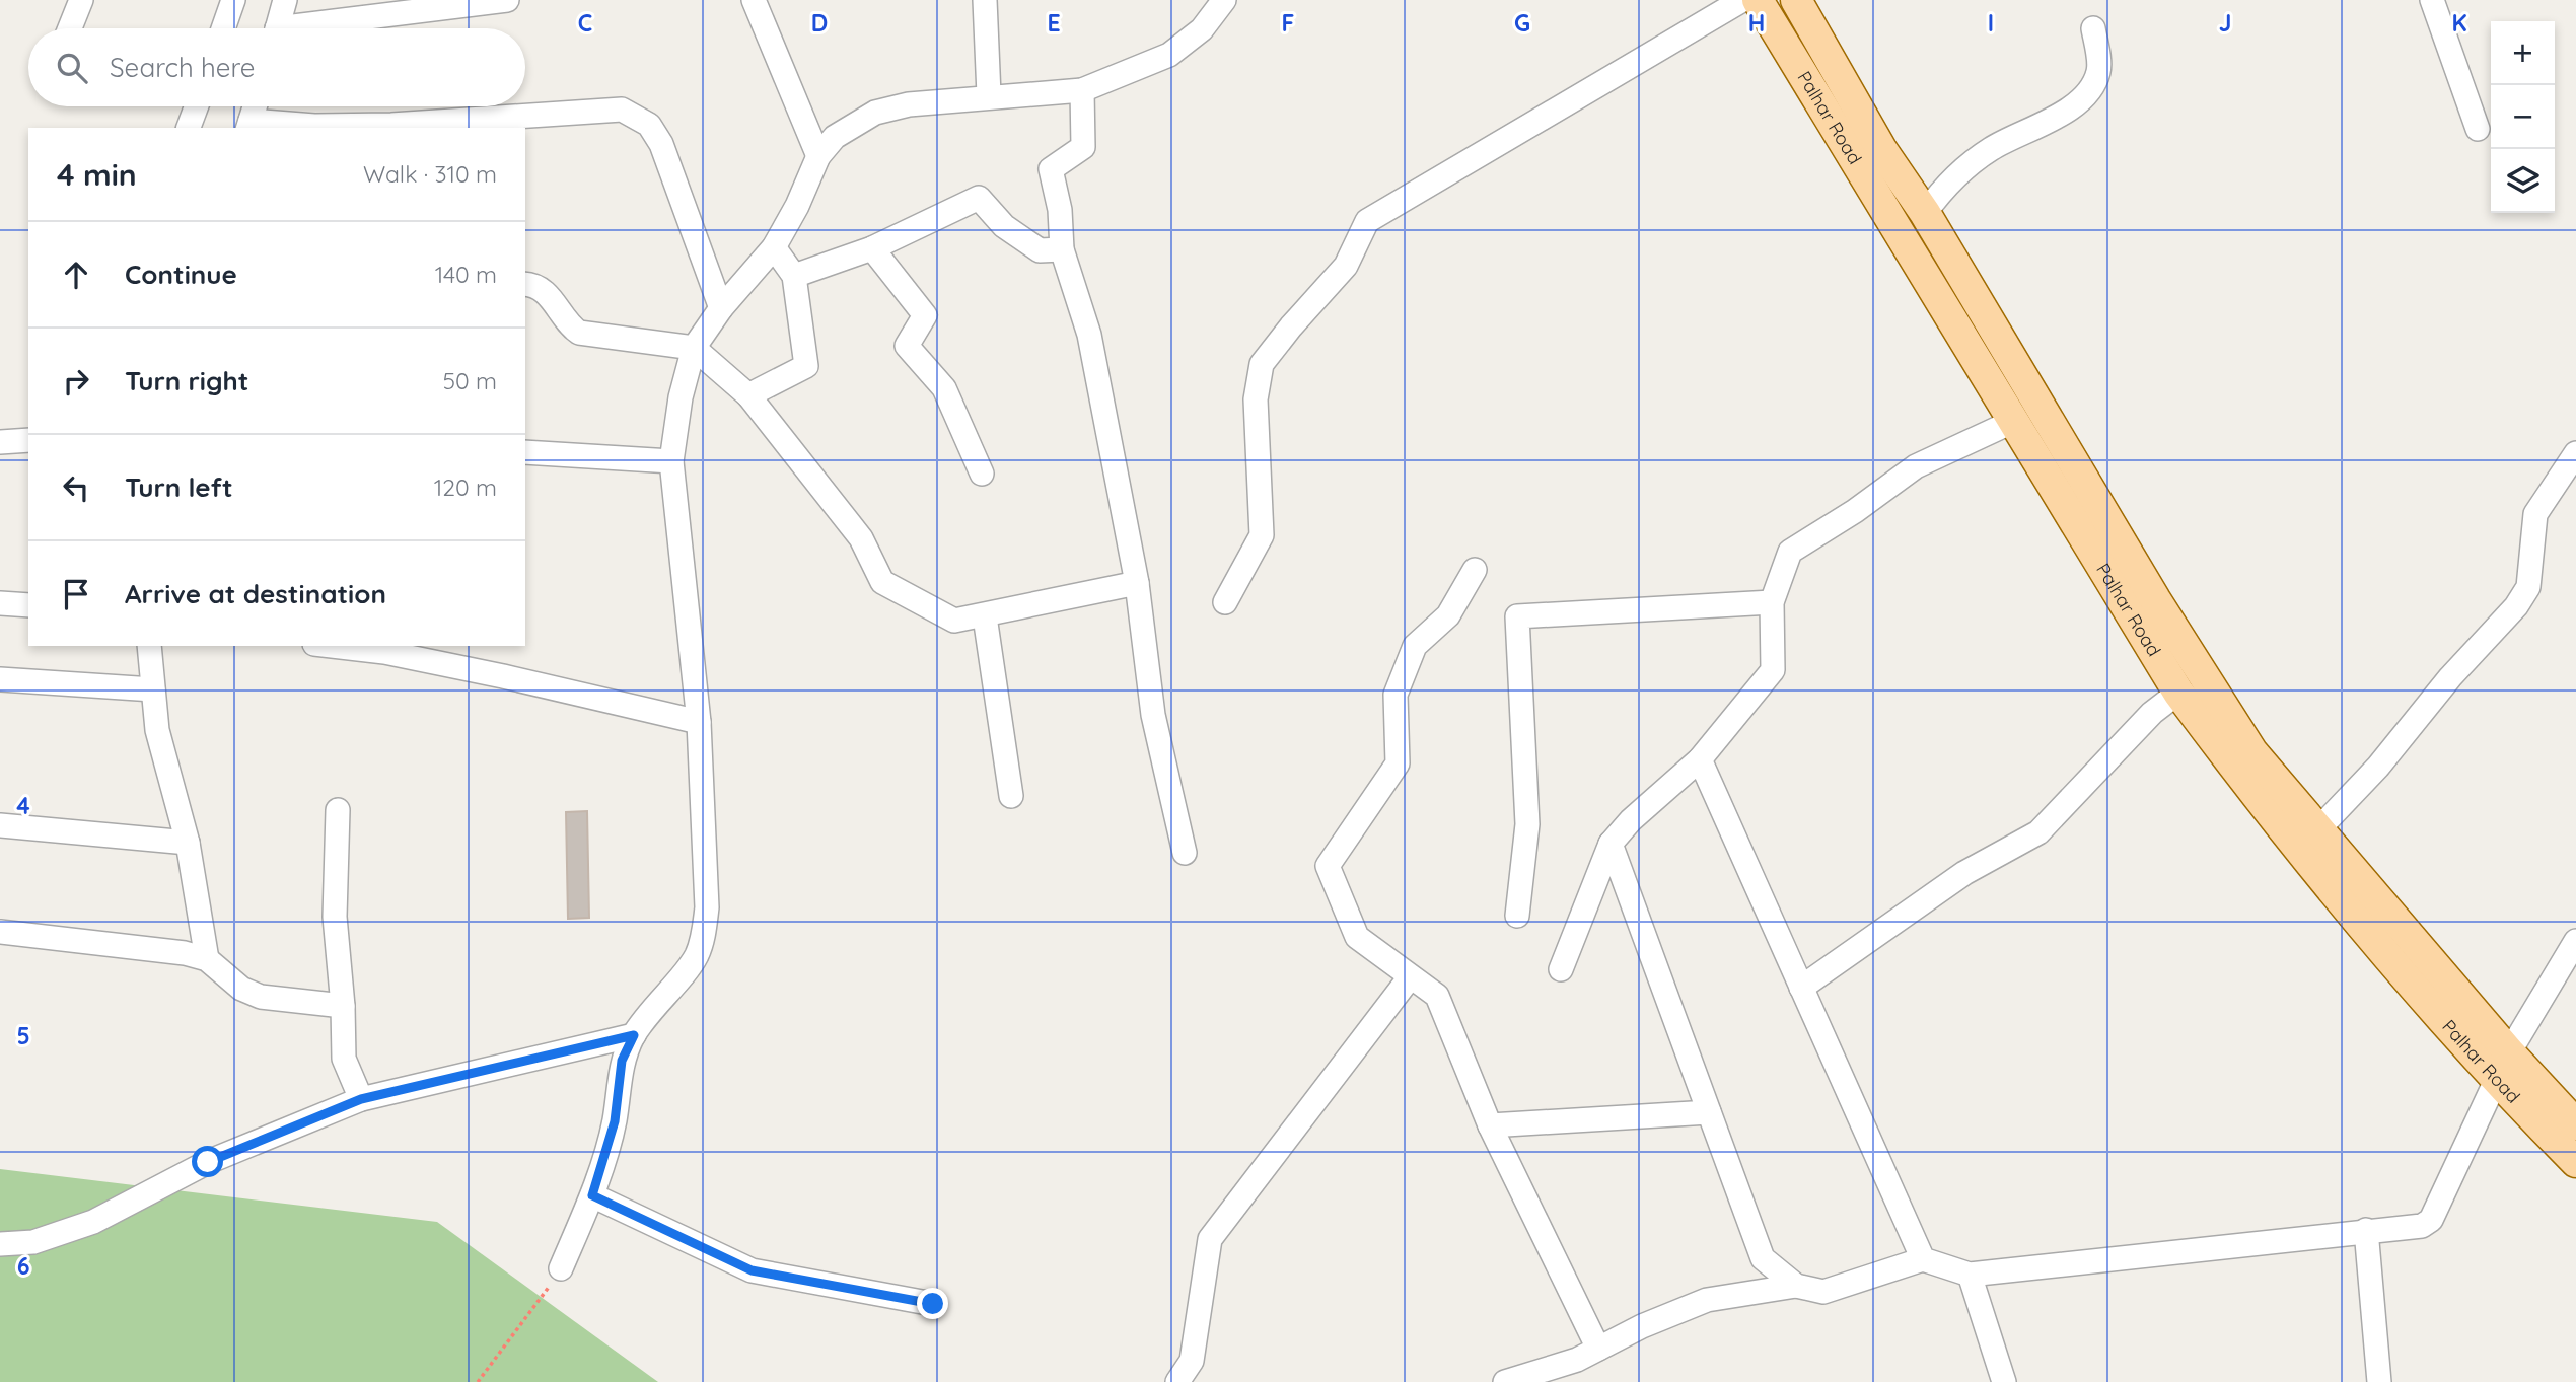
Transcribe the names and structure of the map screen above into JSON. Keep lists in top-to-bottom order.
{
  "streets": {
    "main road": ["Palhar Road"]
  },
  "page": {
    "map_buttons": ["+", "−"],
    "search": "Search here",
    "heading": ["4 min", "Walk · 310 m"],
    "list": [
      ["Continue", "140 m"],
      ["Turn right", "50 m"],
      ["Turn left", "120 m"],
      "Arrive at destination"
    ]
  },
  "grid": {
    "columns": [
      "C",
      "D",
      "E",
      "F",
      "G",
      "H",
      "I",
      "J",
      "K"
    ],
    "rows": ["4", "5", "6"]
  }
}
